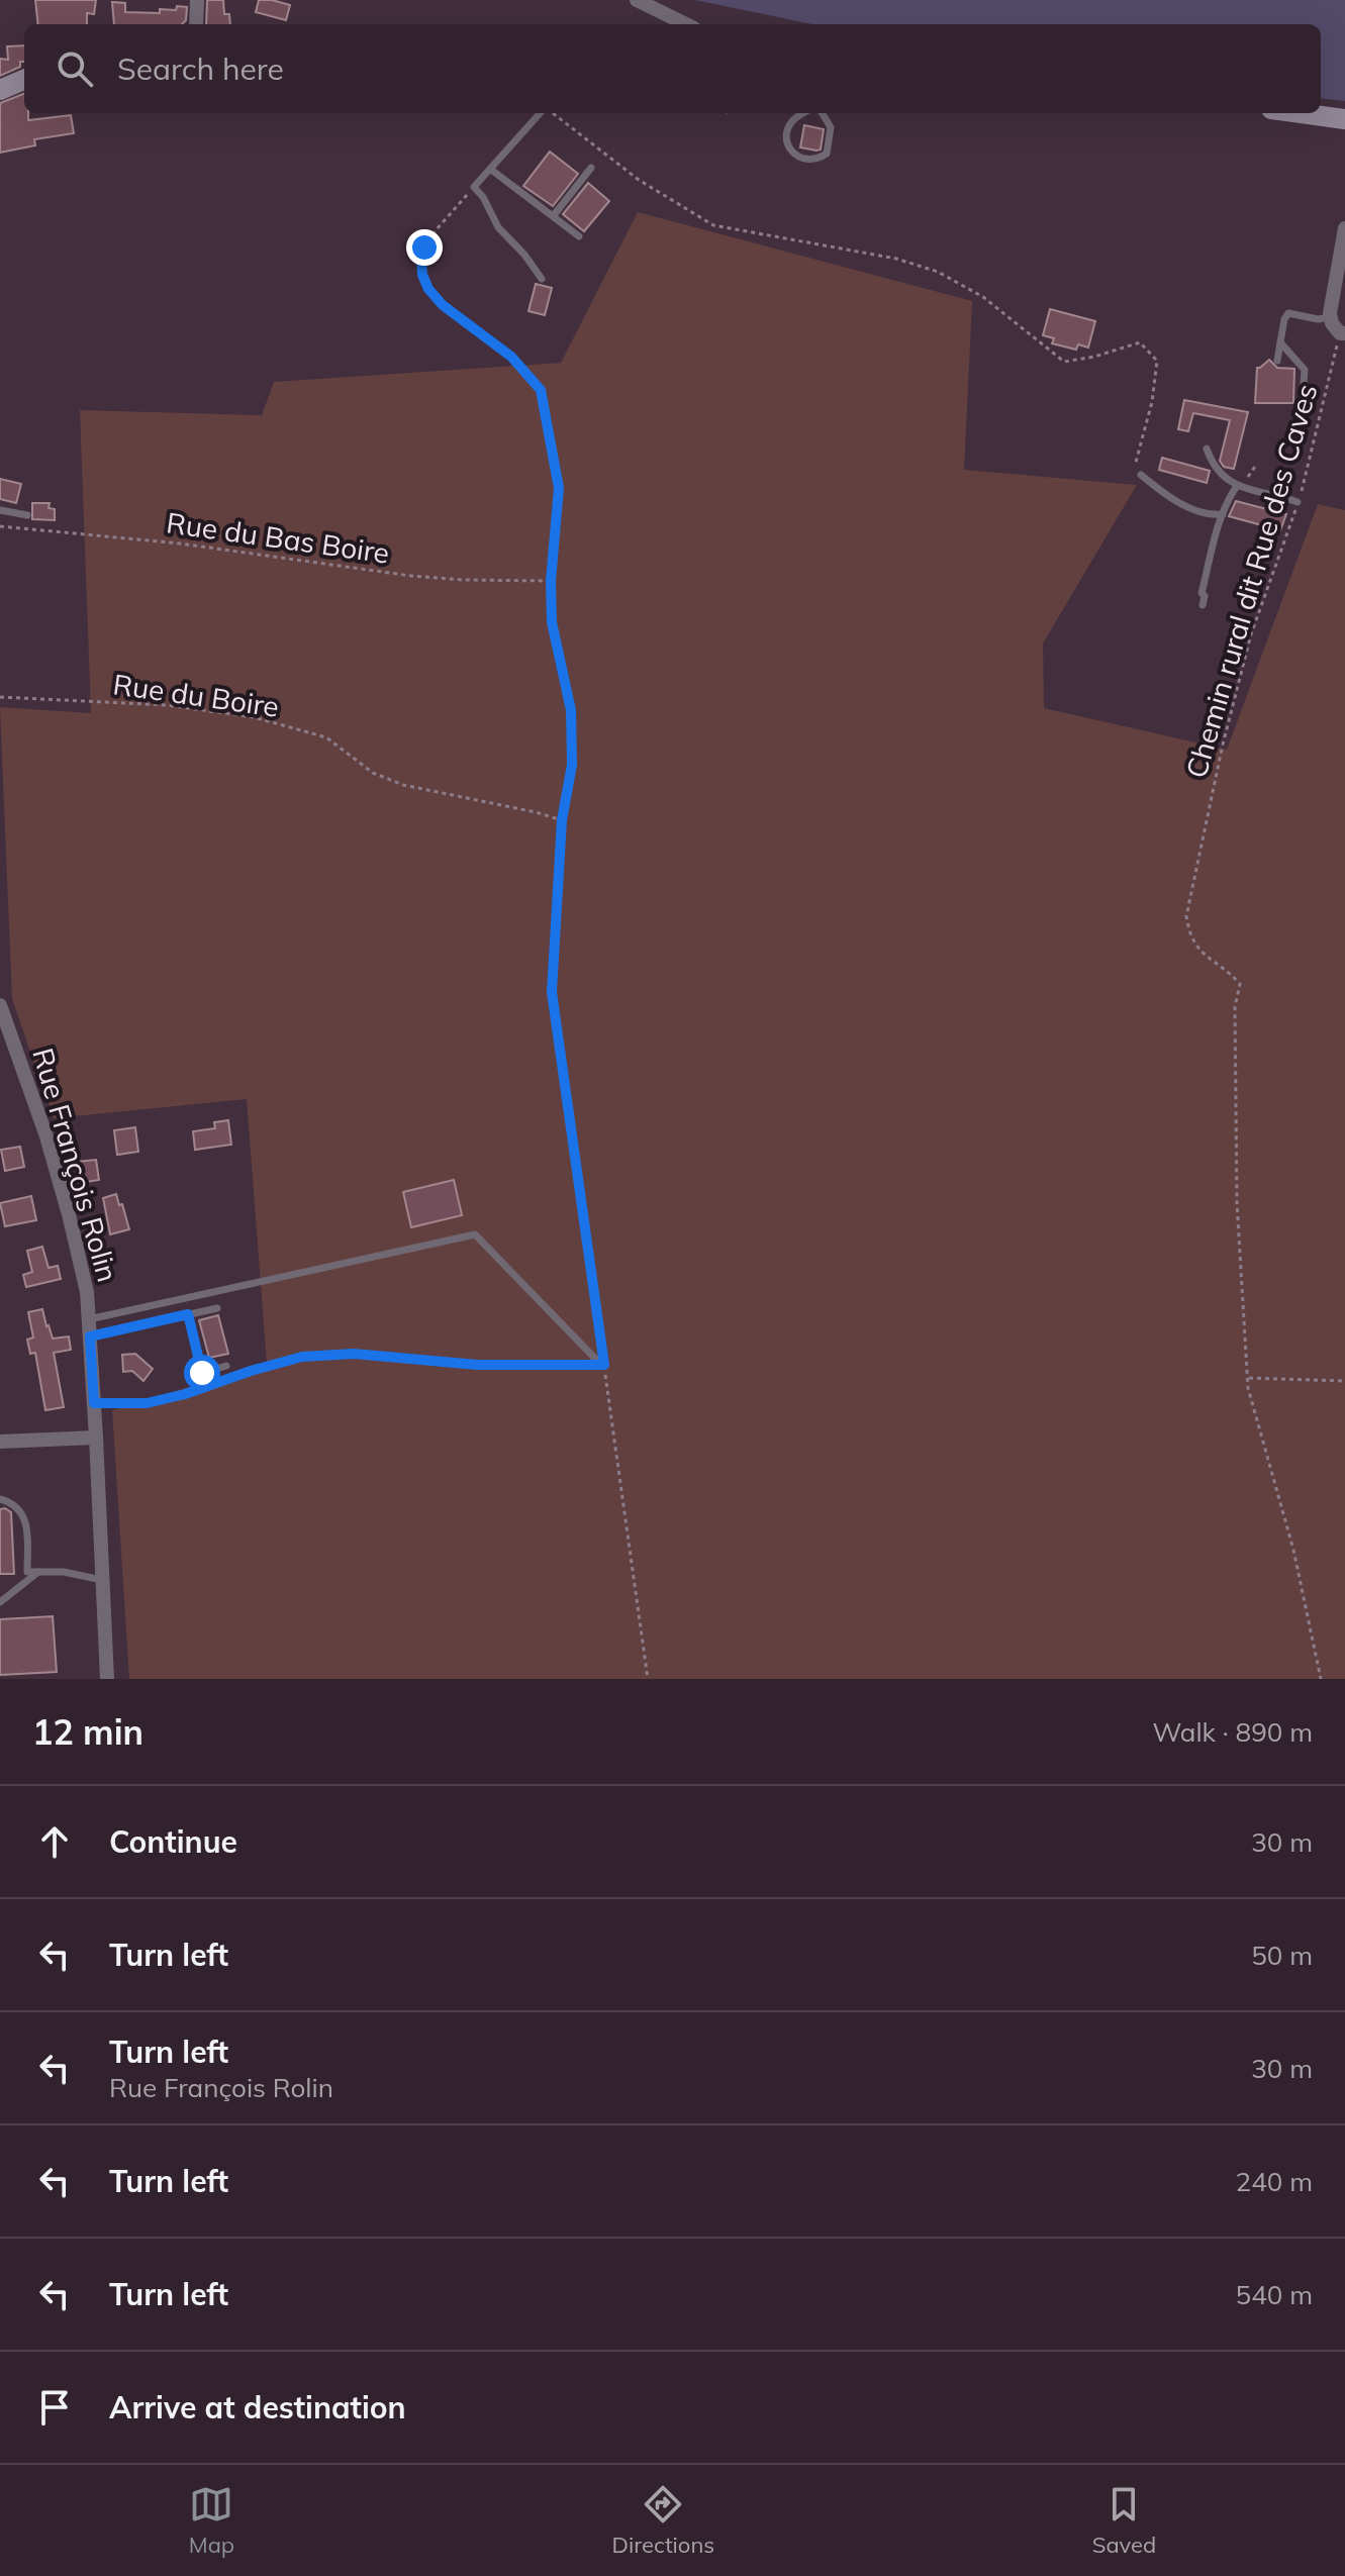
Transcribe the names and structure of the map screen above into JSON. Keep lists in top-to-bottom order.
{
  "streets": {
    "street": ["Rue François Rolin"],
    "path": ["Rue du Bas Boire", "Chemin rural dit Rue des Caves", "Rue du Boire"]
  },
  "page": {
    "search": "Search here",
    "heading": ["12 min", "Walk · 890 m"],
    "list": [
      ["Continue", "30 m"],
      ["Turn left", "50 m"],
      ["Turn left", "Rue François Rolin", "30 m"],
      ["Turn left", "240 m"],
      ["Turn left", "540 m"],
      "Arrive at destination"
    ],
    "nav": ["Map", "Directions", "Saved"]
  }
}
